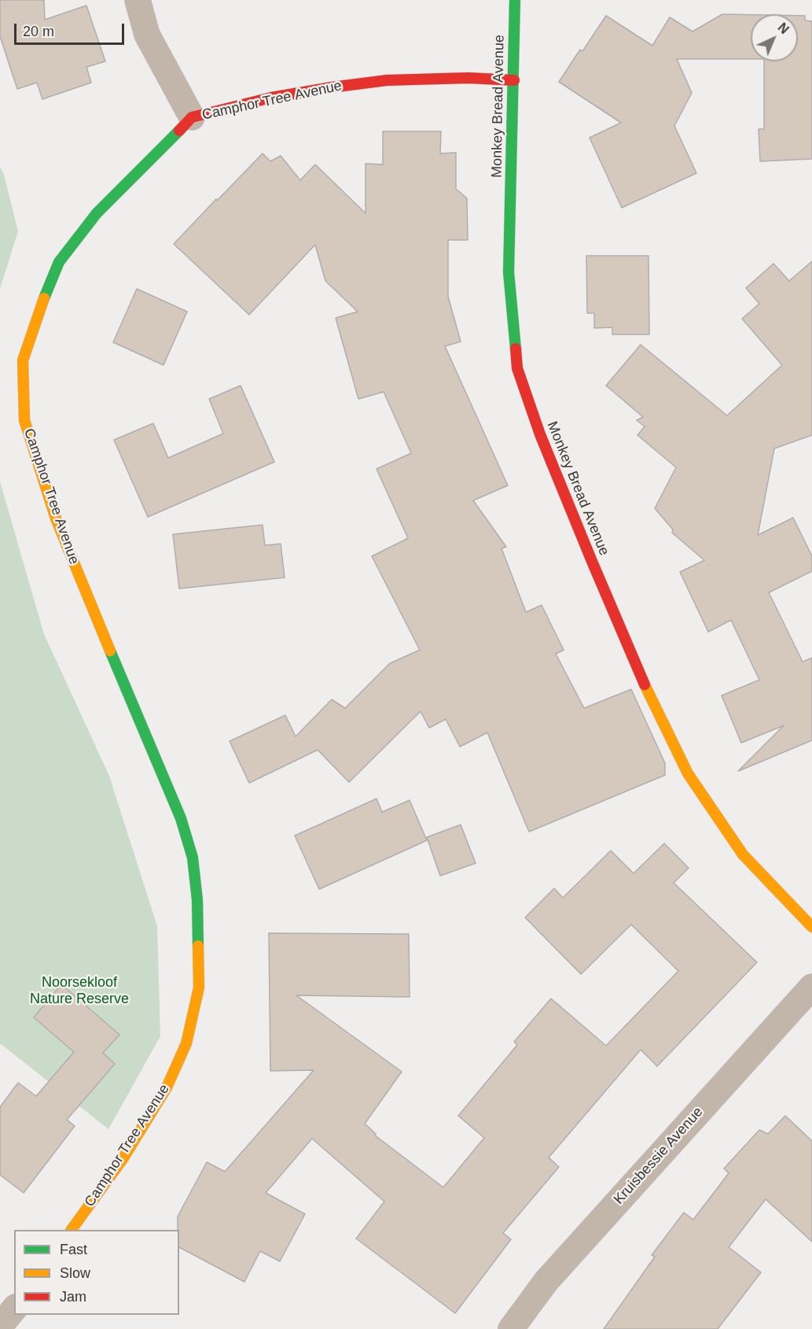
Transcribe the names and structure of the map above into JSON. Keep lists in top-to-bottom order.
{
  "streets": {
    "street": ["Camphor Tree Avenue", "Monkey Bread Avenue", "Kruisbessie Avenue"]
  },
  "crossings": [
    ["Camphor Tree Avenue", "Monkey Bread Avenue"]
  ],
  "parks": ["Noorsekloof Nature Reserve"],
  "legend": ["Fast", "Slow", "Jam"],
  "scale_bar": "20 m",
  "north": "top right"
}
